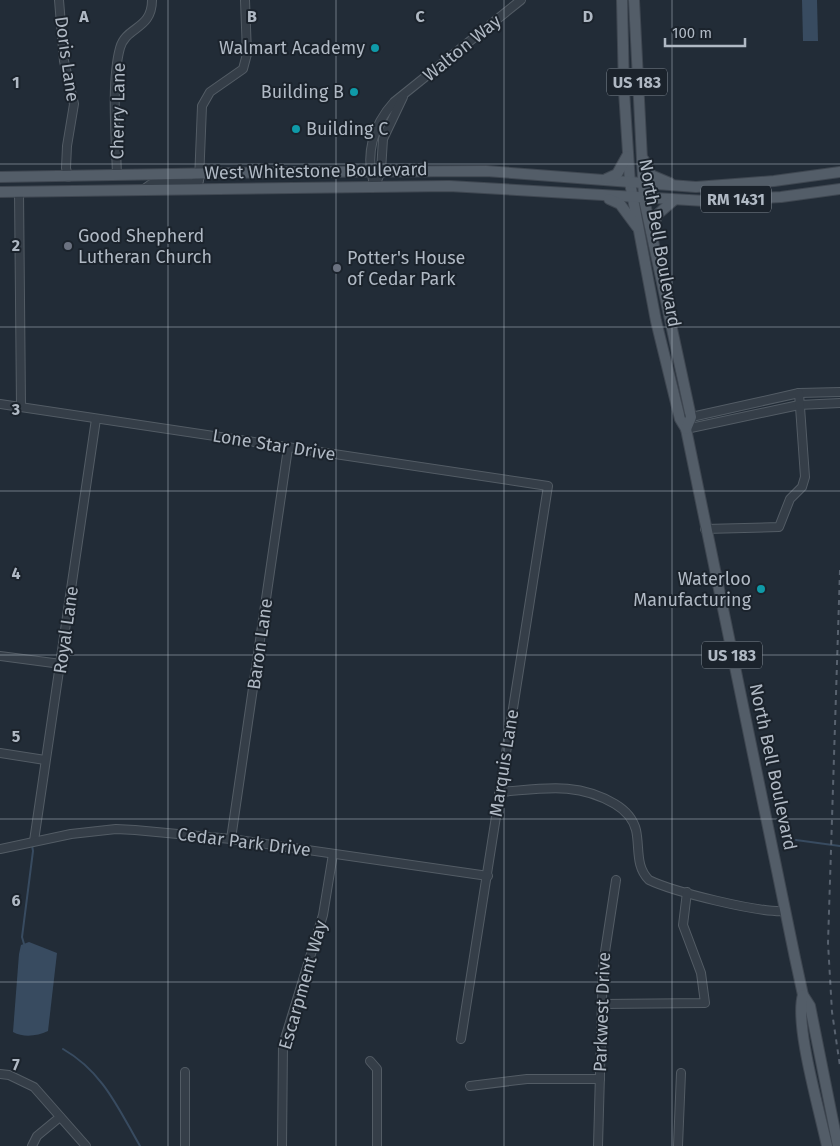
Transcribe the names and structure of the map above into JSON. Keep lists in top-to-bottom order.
{
  "streets": {
    "main road": [
      "US 183",
      "West Whitestone Boulevard",
      "RM 1431",
      "North Bell Boulevard"
    ],
    "street": [
      "Walton Way",
      "Doris Lane",
      "Cherry Lane",
      "Lone Star Drive",
      "Royal Lane",
      "Baron Lane",
      "Marquis Lane",
      "Cedar Park Drive",
      "Escarpment Way",
      "Parkwest Drive"
    ]
  },
  "crossings": [
    ["Walton Way", "West Whitestone Boulevard"],
    ["Doris Lane", "West Whitestone Boulevard"],
    ["Cherry Lane", "West Whitestone Boulevard"],
    ["West Whitestone Boulevard", "RM 1431"],
    ["West Whitestone Boulevard", "North Bell Boulevard"],
    ["RM 1431", "North Bell Boulevard"],
    ["Lone Star Drive", "Royal Lane"],
    ["Lone Star Drive", "Baron Lane"],
    ["Lone Star Drive", "Marquis Lane"],
    ["Royal Lane", "Cedar Park Drive"],
    ["Baron Lane", "Cedar Park Drive"],
    ["Marquis Lane", "Cedar Park Drive"],
    ["Cedar Park Drive", "Escarpment Way"]
  ],
  "places": [
    "Walmart Academy",
    "Building B",
    "Building C",
    "Good Shepherd Lutheran Church",
    "Potter's House of Cedar Park",
    "Waterloo Manufacturing"
  ],
  "scale_bar": "100 m",
  "grid": {
    "columns": [
      "A",
      "B",
      "C",
      "D"
    ],
    "rows": [
      "1",
      "2",
      "3",
      "4",
      "5",
      "6",
      "7"
    ]
  }
}
